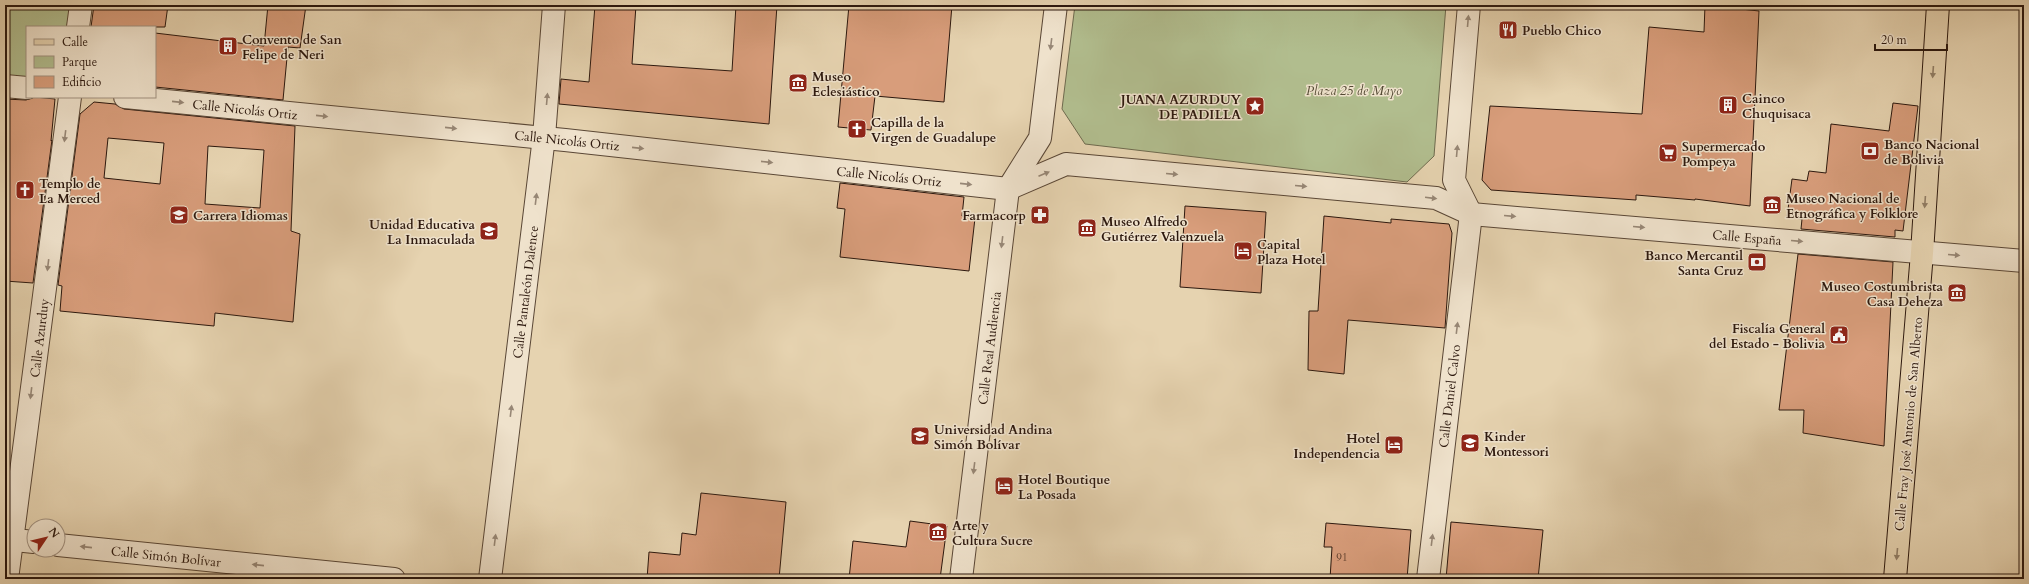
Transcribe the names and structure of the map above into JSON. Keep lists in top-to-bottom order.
{
  "streets": {
    "main road": ["Calle Fray José Antonio de San Alberto"],
    "street": [
      "Calle Nicolás Ortiz",
      "Calle España",
      "Calle Pantaleón Dalence",
      "Calle Azurduy",
      "Calle Real Audiencia",
      "Calle Daniel Calvo",
      "Calle Simón Bolívar"
    ]
  },
  "crossings": [
    ["Calle Nicolás Ortiz", "Calle Pantaleón Dalence"],
    ["Calle Nicolás Ortiz", "Calle Real Audiencia"],
    ["Calle España", "Calle Daniel Calvo"],
    ["Calle España", "Calle Fray José Antonio de San Alberto"]
  ],
  "one_way": [
    "Calle Nicolás Ortiz",
    "Calle España",
    "Calle Pantaleón Dalence",
    "Calle Azurduy",
    "Calle Real Audiencia",
    "Calle Daniel Calvo",
    "Calle Fray José Antonio de San Alberto",
    "Calle Simón Bolívar"
  ],
  "parks": ["Plaza 25 de Mayo"],
  "places": {
    "restaurant": ["Pueblo Chico"],
    "building": ["Convento de San Felipe de Neri", "Cainco Chuquisaca"],
    "museum": [
      "Museo Eclesiástico",
      "Museo Nacional de Etnográfica y Folklore",
      "Museo Alfredo Gutiérrez Valenzuela",
      "Museo Costumbrista Casa Deheza",
      "Arte y Cultura Sucre"
    ],
    "place": ["JUANA AZURDUY DE PADILLA"],
    "church": ["Capilla de la Virgen de Guadalupe", "Templo de La Merced"],
    "bank": ["Banco Nacional de Bolivia", "Banco Mercantil Santa Cruz"],
    "supermarket": ["Supermercado Pompeya"],
    "school or university": [
      "Carrera Idiomas",
      "Unidad Educativa La Inmaculada",
      "Universidad Andina Simón Bolívar",
      "Kinder Montessori"
    ],
    "pharmacy": ["Farmacorp"],
    "hotel": ["Capital Plaza Hotel", "Hotel Independencia", "Hotel Boutique La Posada"],
    "public building": ["Fiscalía General del Estado - Bolivia"]
  },
  "house_numbers": ["91"],
  "legend": ["Calle", "Parque", "Edificio"],
  "scale_bar": "20 m",
  "north": "top right"
}
